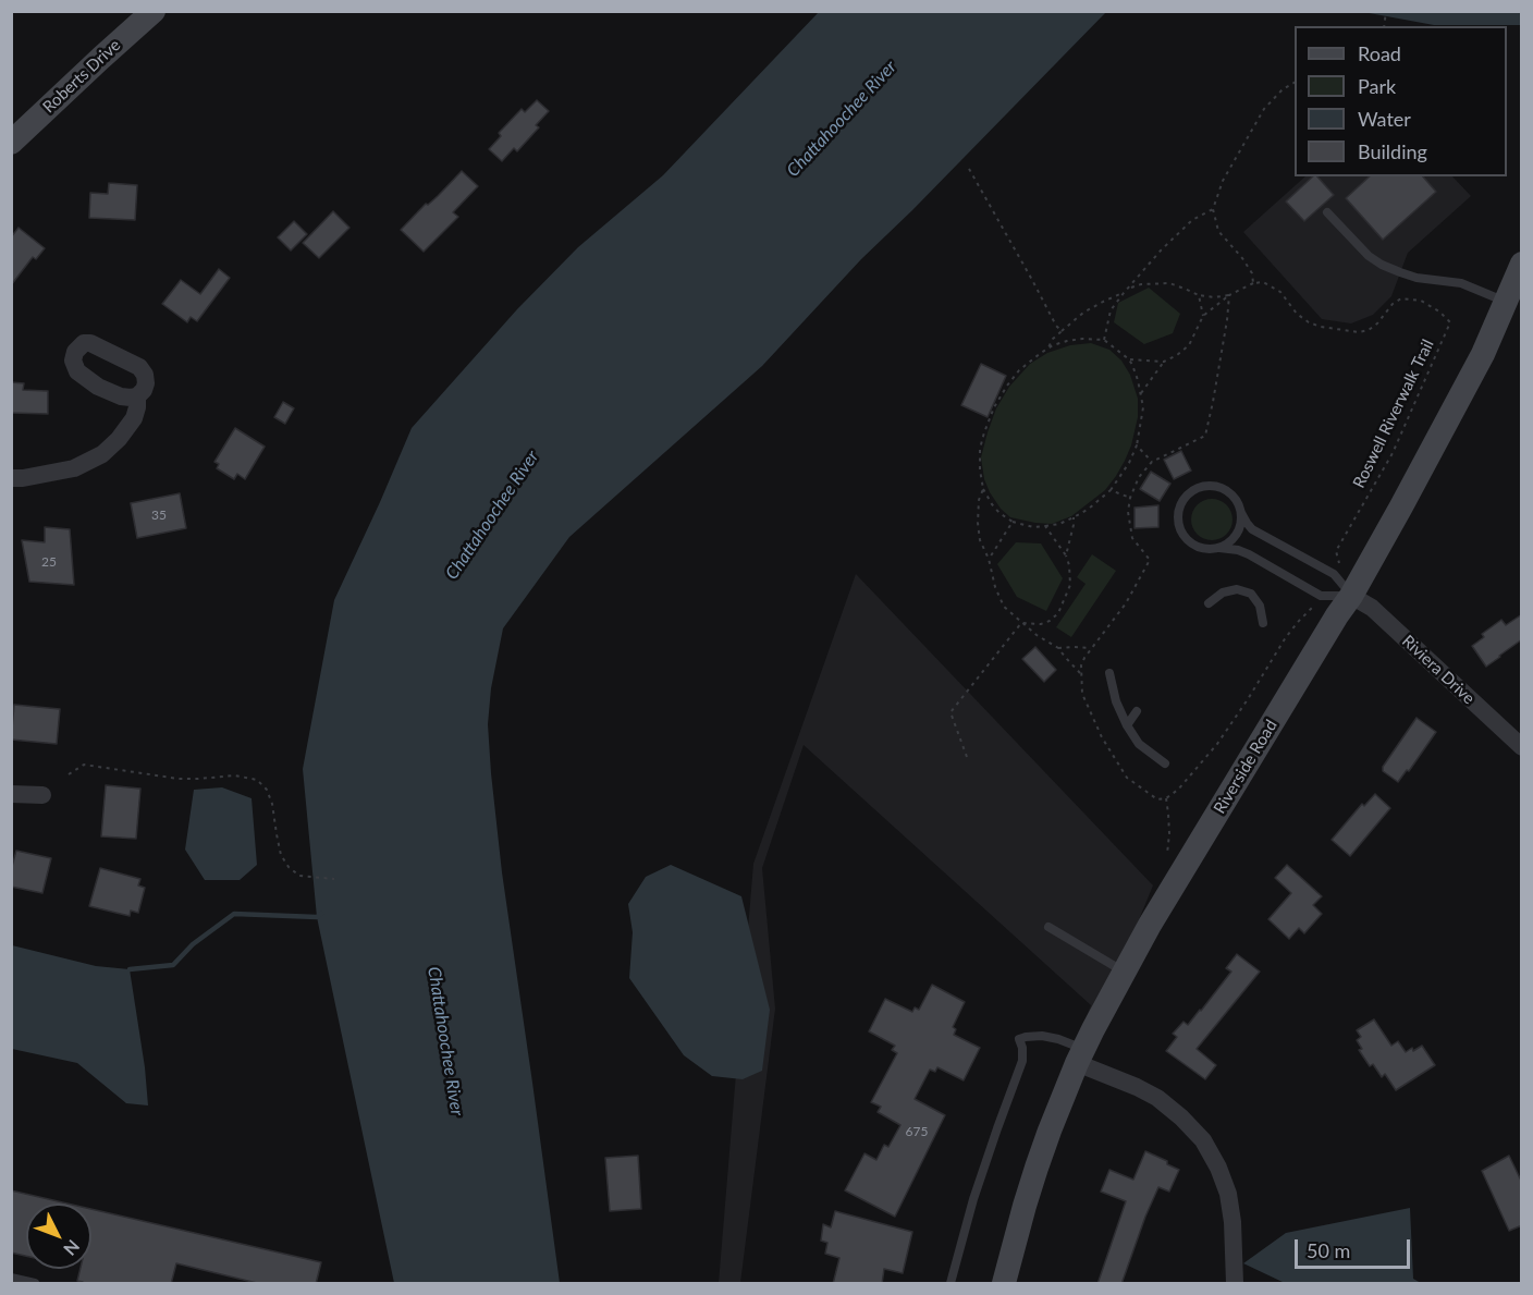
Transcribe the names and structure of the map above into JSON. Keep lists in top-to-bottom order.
{
  "streets": {
    "street": ["Roberts Drive", "Riviera Drive", "Riverside Road"],
    "path": ["Roswell Riverwalk Trail"]
  },
  "crossings": [
    ["Riviera Drive", "Riverside Road"]
  ],
  "water": ["Chattahoochee River"],
  "house_numbers": ["35", "25", "675"],
  "legend": [
    "Road",
    "Park",
    "Water",
    "Building"
  ],
  "scale_bar": "50 m",
  "north": "bottom right"
}
